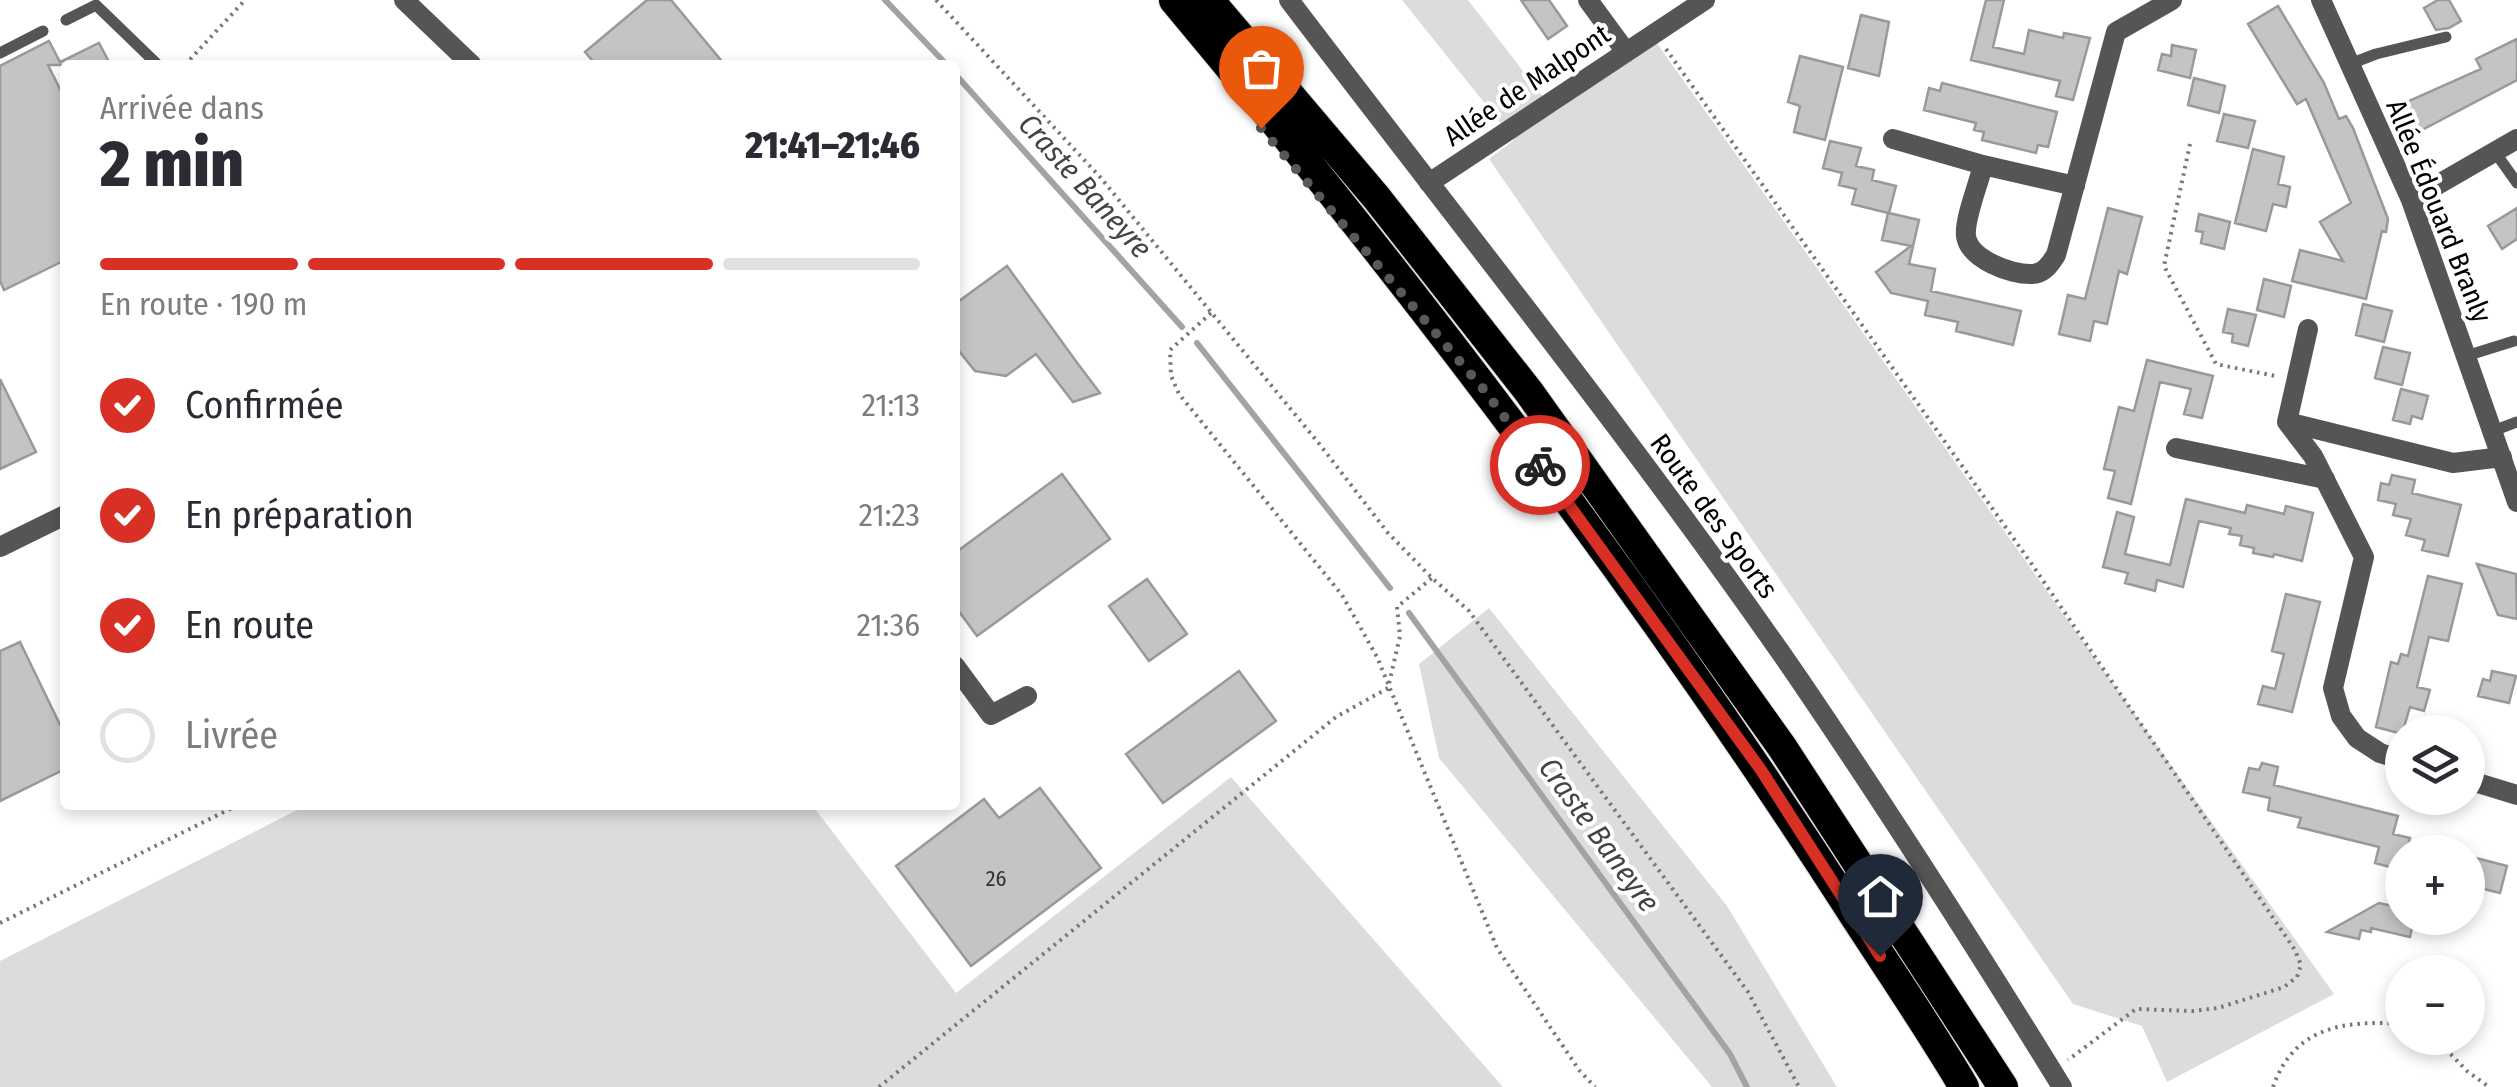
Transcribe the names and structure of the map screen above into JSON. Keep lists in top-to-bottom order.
{
  "streets": {
    "street": ["Allée de Malpont", "Allée Édouard Branly", "Route des Sports"]
  },
  "crossings": [
    ["Allée de Malpont", "Route des Sports"]
  ],
  "water": ["Craste Baneyre"],
  "house_numbers": ["26"],
  "page": {
    "heading": ["2 min", "Arrivée dans", "21:41–21:46"],
    "bar": "En route · 190 m",
    "list": [
      ["Confirmée", "21:13"],
      ["En préparation", "21:23"],
      ["En route", "21:36"],
      "Livrée"
    ],
    "map_buttons": ["+", "−"]
  }
}
